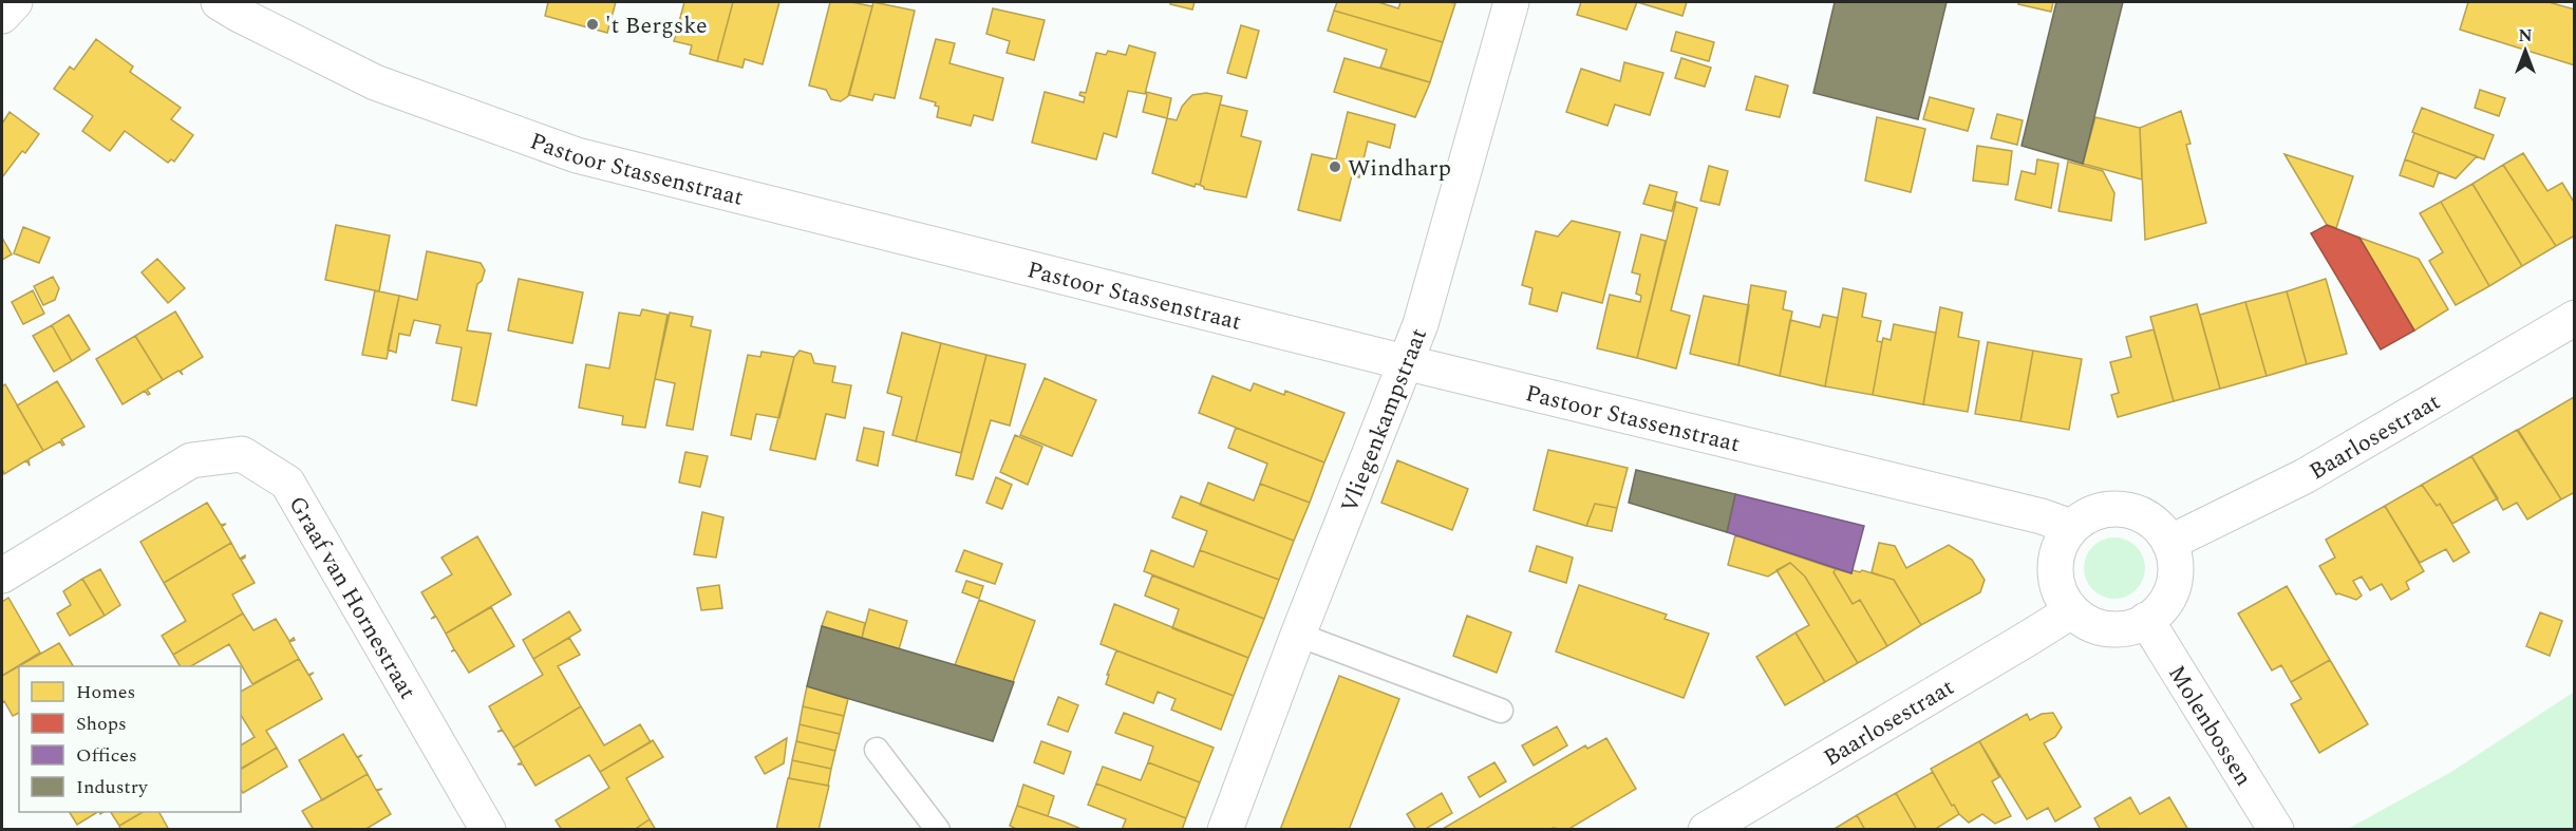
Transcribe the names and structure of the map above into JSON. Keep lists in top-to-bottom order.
{
  "streets": {
    "street": [
      "Pastoor Stassenstraat",
      "Vliegenkampstraat",
      "Baarlosestraat",
      "Graaf van Hornestraat",
      "Molenbossen"
    ]
  },
  "crossings": [
    ["Pastoor Stassenstraat", "Vliegenkampstraat"],
    ["Pastoor Stassenstraat", "Baarlosestraat"],
    ["Pastoor Stassenstraat", "Molenbossen"],
    ["Baarlosestraat", "Molenbossen"]
  ],
  "places": ["'t Bergske", "Windharp"],
  "legend": [
    "Homes",
    "Shops",
    "Offices",
    "Industry"
  ],
  "north": "top"
}
